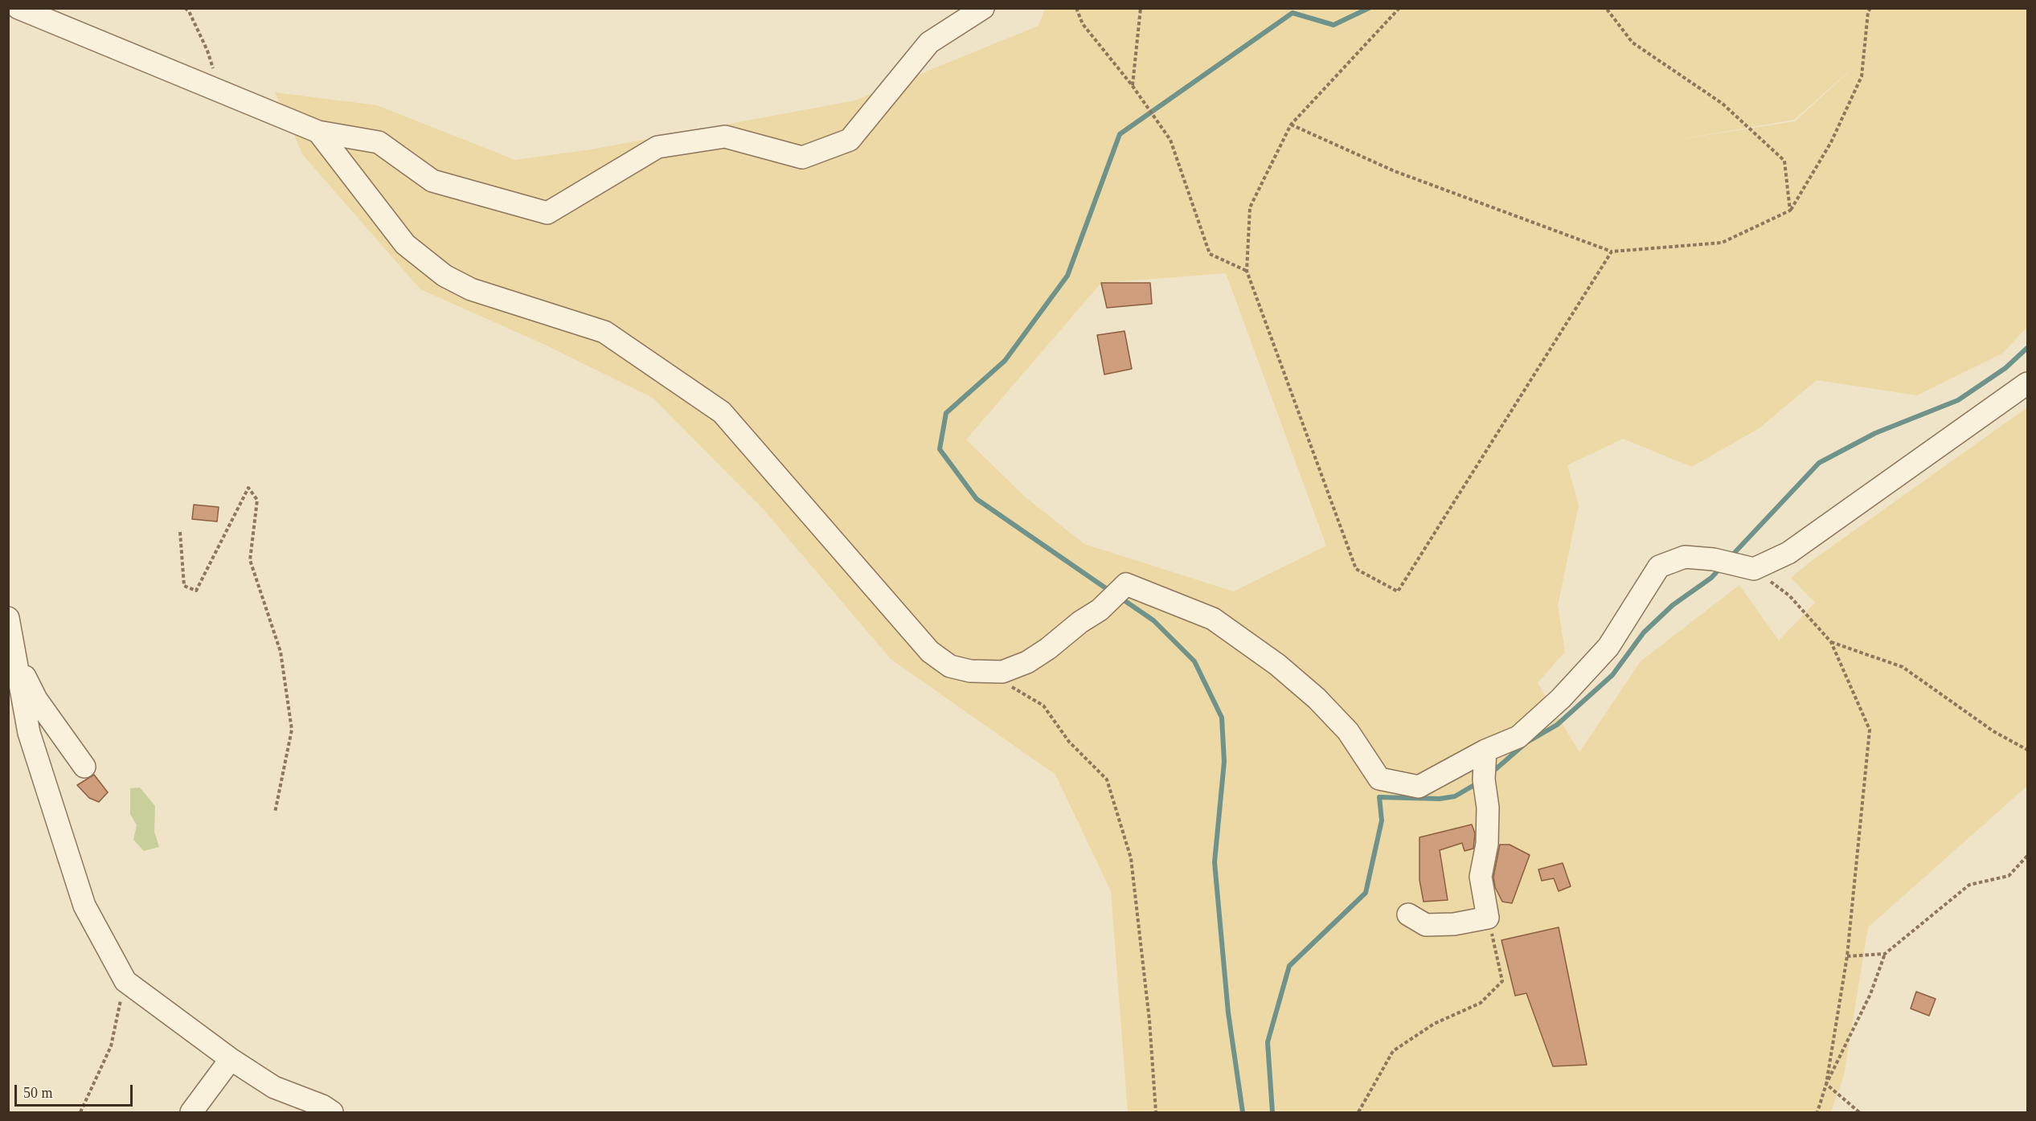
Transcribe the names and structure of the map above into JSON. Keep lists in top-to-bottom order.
{
  "scale_bar": "50 m"
}
